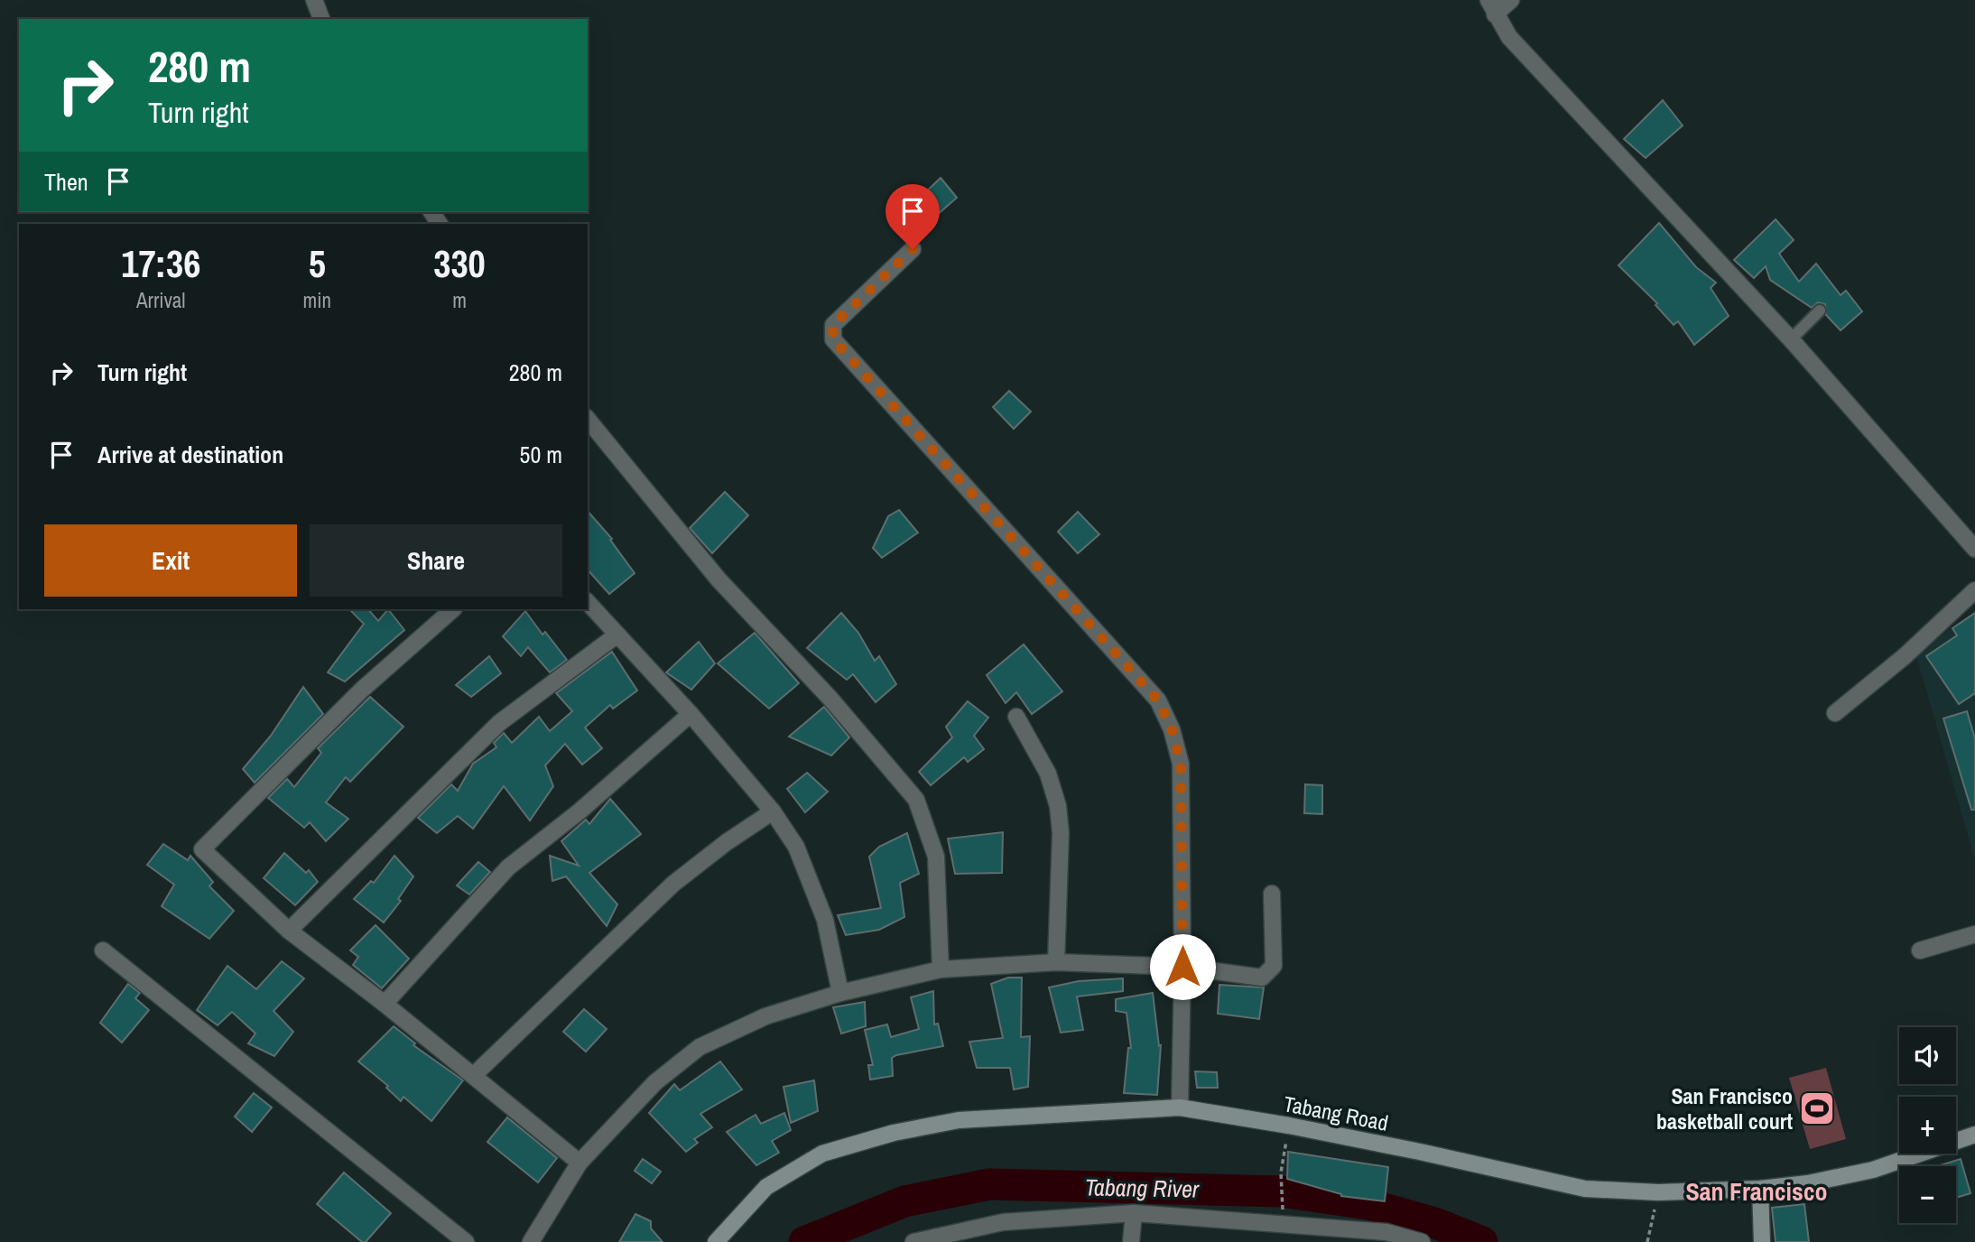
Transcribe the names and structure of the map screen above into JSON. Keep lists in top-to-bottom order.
{
  "streets": {
    "main road": ["Tabang Road"]
  },
  "districts": ["San Francisco"],
  "water": ["Tabang River"],
  "places": {
    "sports": ["San Francisco basketball court"]
  },
  "page": {
    "turn": ["280 m", "Turn right"],
    "then": "Then",
    "eta": [
      "17:36",
      "Arrival",
      "5",
      "min",
      "330",
      "m"
    ],
    "list": [
      {
        "name": "Turn right",
        "value": "280 m"
      },
      {
        "name": "Arrive at destination",
        "value": "50 m"
      }
    ],
    "buttons": ["Exit", "Share"],
    "map_buttons": ["+", "−"]
  }
}
